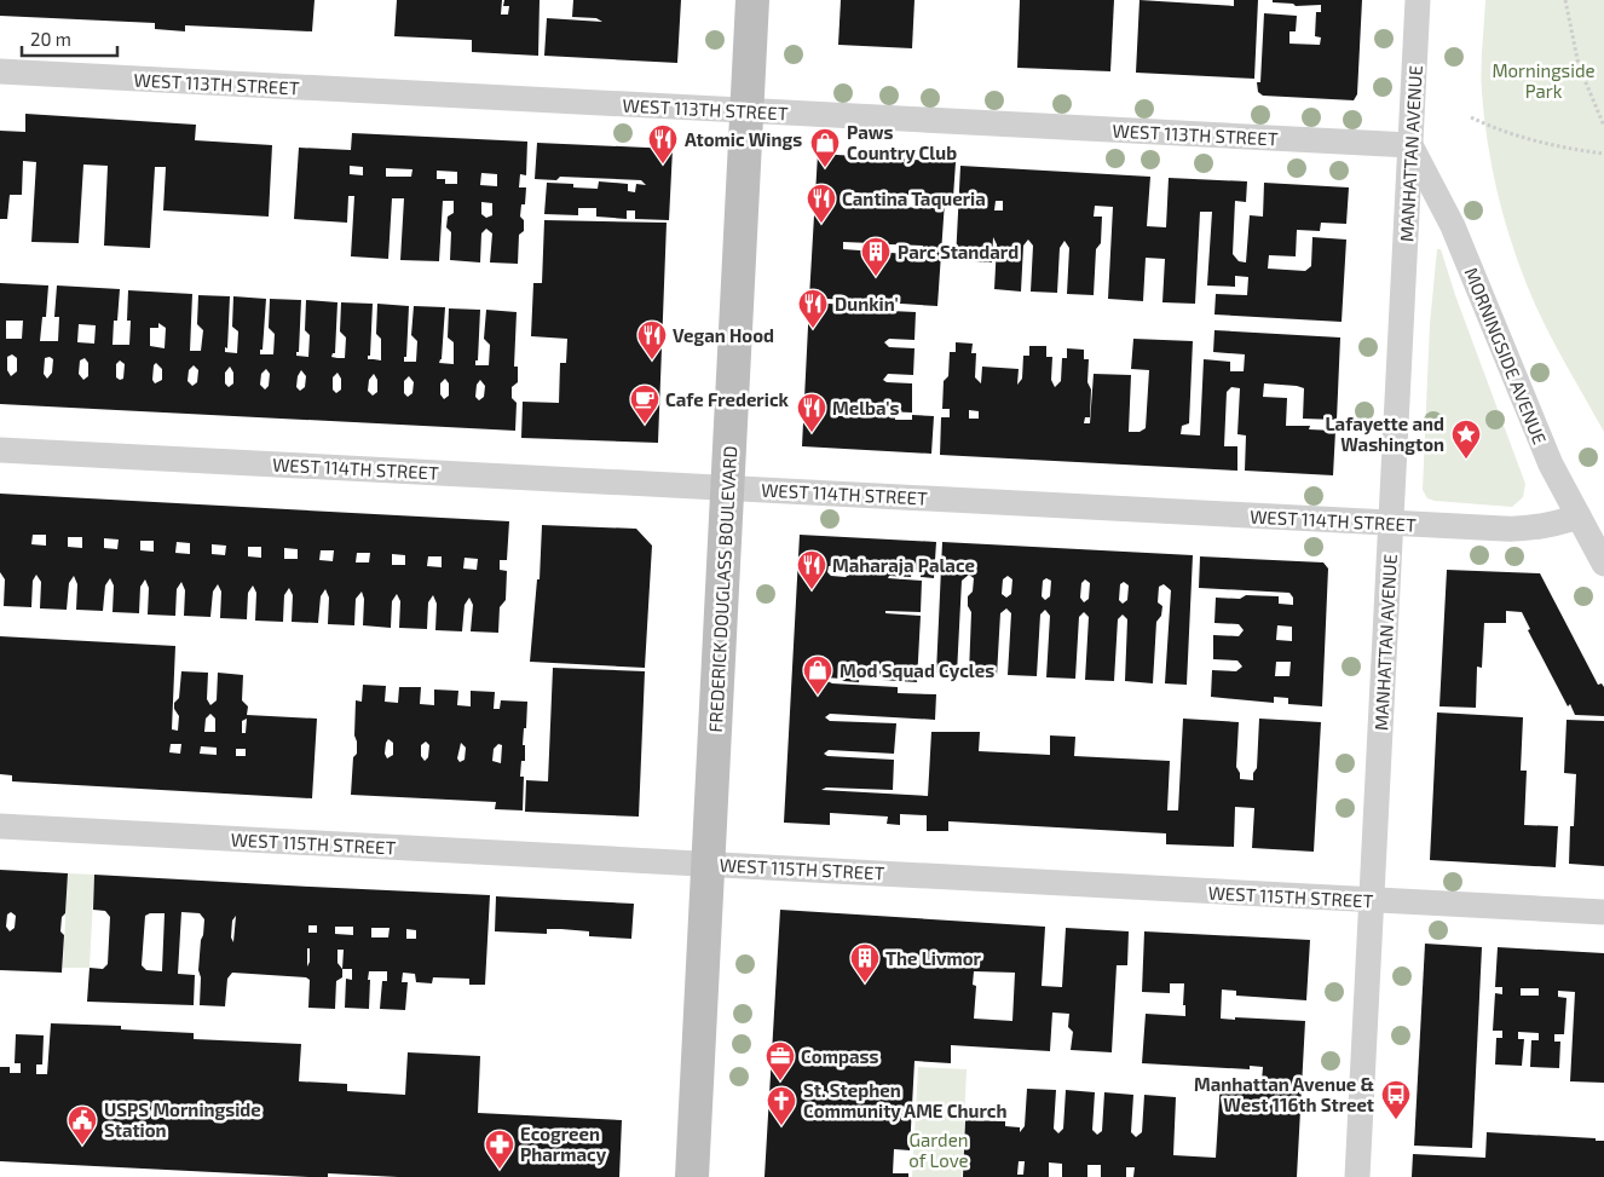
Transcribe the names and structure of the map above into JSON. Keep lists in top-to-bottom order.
{
  "streets": {
    "main road": ["FREDERICK DOUGLASS BOULEVARD"],
    "street": [
      "WEST 113TH STREET",
      "MANHATTAN AVENUE",
      "MORNINGSIDE AVENUE",
      "WEST 114TH STREET",
      "WEST 115TH STREET"
    ]
  },
  "crossings": [
    ["WEST 113TH STREET", "MANHATTAN AVENUE"],
    ["WEST 113TH STREET", "MORNINGSIDE AVENUE"],
    ["WEST 113TH STREET", "FREDERICK DOUGLASS BOULEVARD"],
    ["MANHATTAN AVENUE", "MORNINGSIDE AVENUE"],
    ["MANHATTAN AVENUE", "WEST 114TH STREET"],
    ["MANHATTAN AVENUE", "WEST 115TH STREET"],
    ["MORNINGSIDE AVENUE", "WEST 114TH STREET"],
    ["WEST 114TH STREET", "FREDERICK DOUGLASS BOULEVARD"],
    ["FREDERICK DOUGLASS BOULEVARD", "WEST 115TH STREET"]
  ],
  "parks": ["Morningside Park", "Garden of Love"],
  "places": {
    "restaurant": [
      "Atomic Wings",
      "Cantina Taqueria",
      "Dunkin'",
      "Vegan Hood",
      "Melba's",
      "Maharaja Palace"
    ],
    "shop": ["Paws Country Club", "Mod Squad Cycles"],
    "building": ["Parc Standard", "The Livmor"],
    "cafe": ["Cafe Frederick"],
    "place": ["Lafayette and Washington"],
    "office": ["Compass"],
    "bus stop": ["Manhattan Avenue & West 116th Street"],
    "church": ["St. Stephen Community AME Church"],
    "public building": ["USPS Morningside Station"],
    "pharmacy": ["Ecogreen Pharmacy"]
  },
  "scale_bar": "20 m"
}
